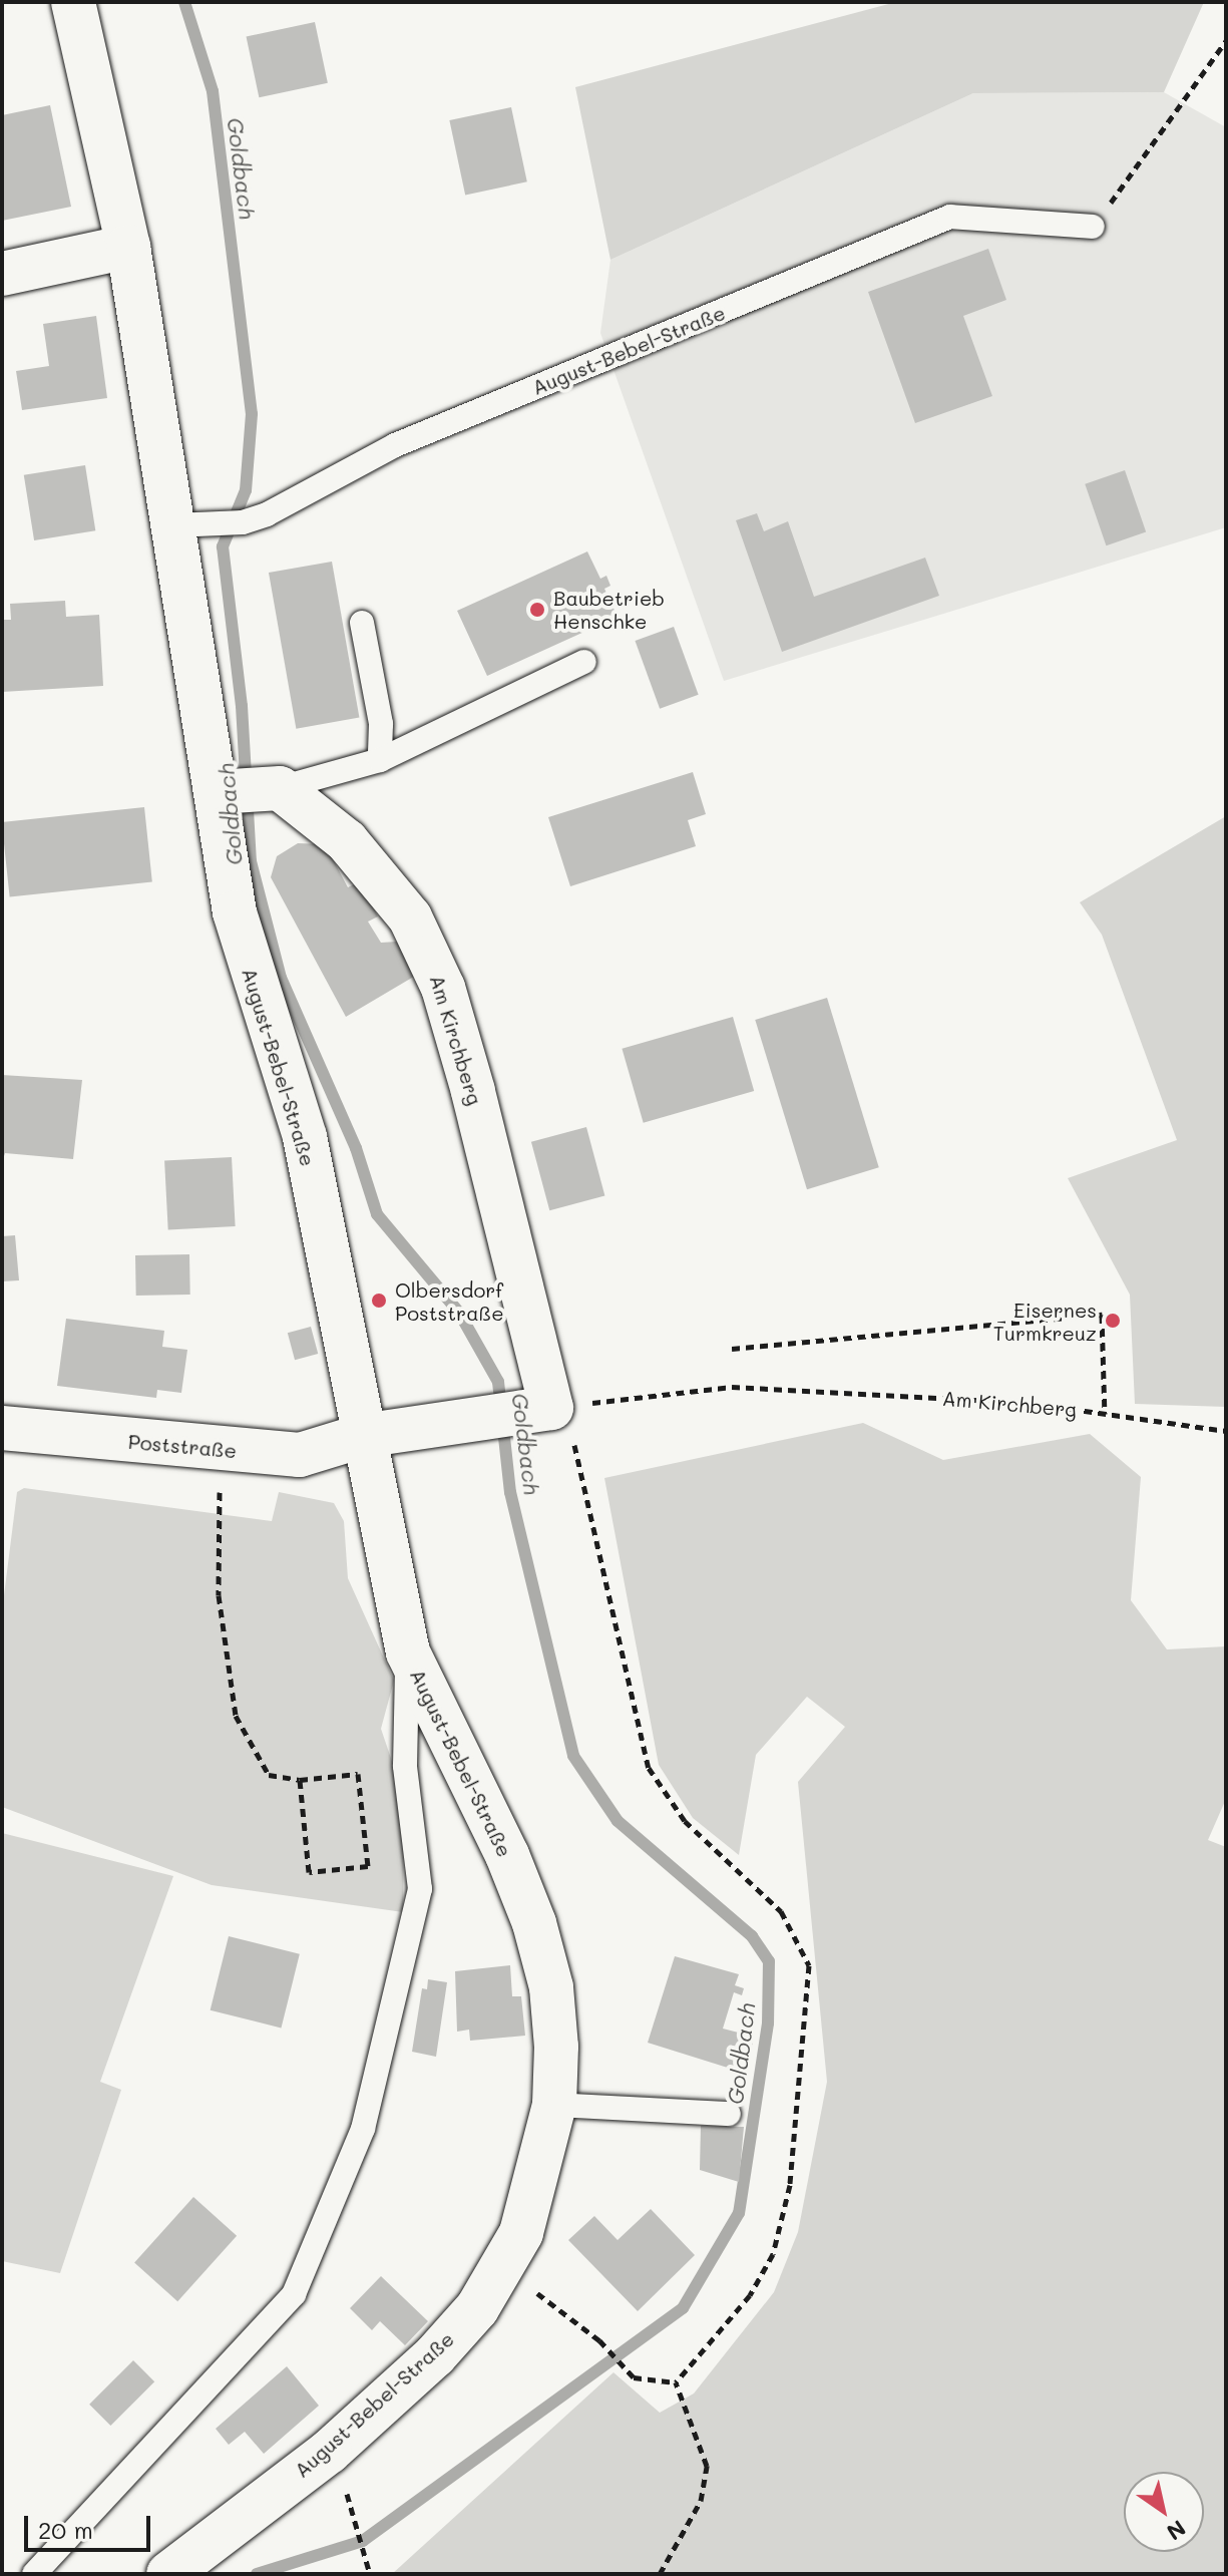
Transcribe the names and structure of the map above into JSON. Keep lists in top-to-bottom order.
{
  "streets": {
    "street": ["August-Bebel-Straße", "Am Kirchberg", "Poststraße"]
  },
  "crossings": [
    ["August-Bebel-Straße", "Poststraße"]
  ],
  "water": ["Goldbach"],
  "places": ["Baubetrieb Henschke", "Olbersdorf Poststraße", "Eisernes Turmkreuz"],
  "scale_bar": "20 m",
  "north": "bottom right"
}
